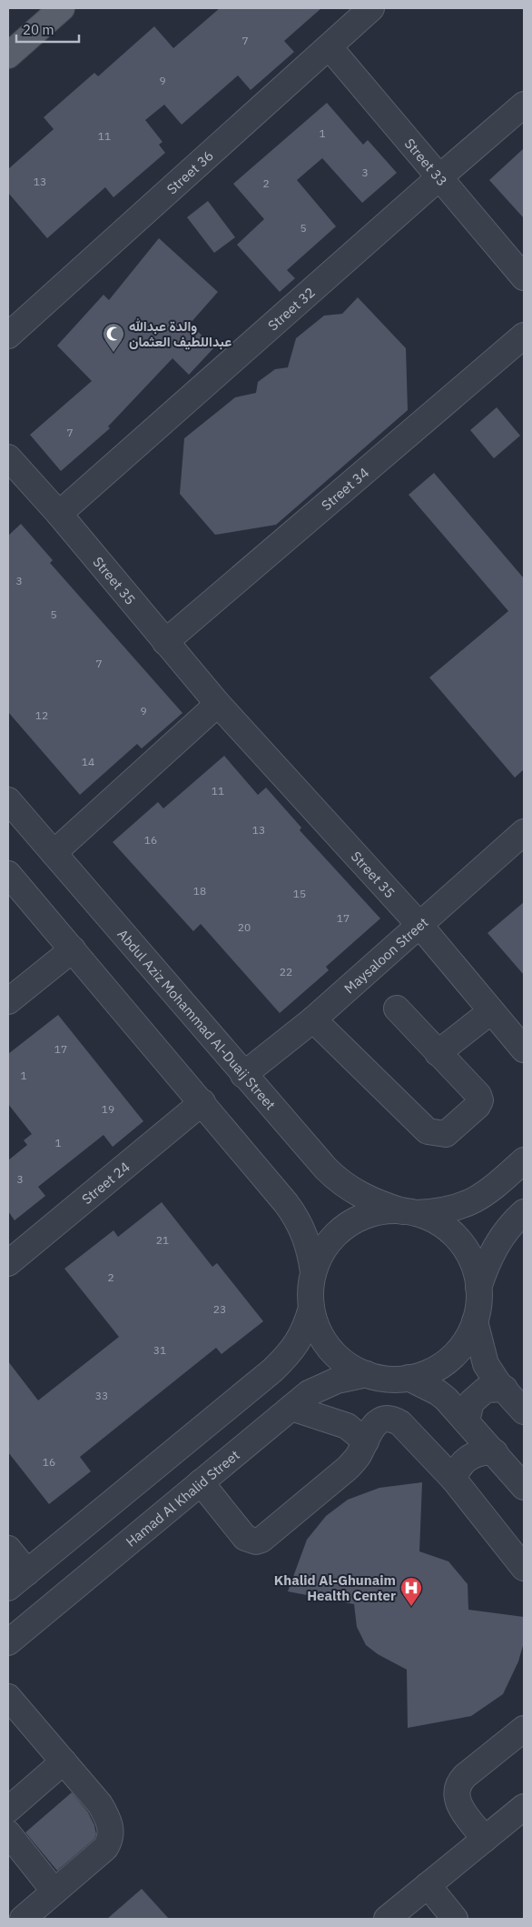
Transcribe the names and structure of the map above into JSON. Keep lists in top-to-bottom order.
{
  "streets": {
    "street": [
      "Street 33",
      "Street 36",
      "Street 32",
      "Street 34",
      "Street 35",
      "Maysaloon Street",
      "Abdul Aziz Mohammad Al-Duaij Street",
      "Street 24",
      "Hamad Al Khalid Street"
    ]
  },
  "crossings": [
    ["Street 33", "Street 36"],
    ["Street 33", "Street 32"],
    ["Street 32", "Street 35"],
    ["Street 34", "Street 35"],
    ["Street 35", "Maysaloon Street"],
    ["Maysaloon Street", "Abdul Aziz Mohammad Al-Duaij Street"]
  ],
  "places": {
    "mosque": ["والدة عبدالله عبداللطيف العثمان"],
    "hospital": ["Khalid Al-Ghunaim Health Center"]
  },
  "house_numbers": [
    "7",
    "9",
    "1",
    "11",
    "3",
    "13",
    "2",
    "5",
    "7",
    "3",
    "5",
    "7",
    "9",
    "12",
    "14",
    "11",
    "13",
    "16",
    "18",
    "15",
    "17",
    "20",
    "22",
    "17",
    "1",
    "19",
    "1",
    "3",
    "21",
    "2",
    "23",
    "31",
    "33",
    "16"
  ],
  "scale_bar": "20 m"
}
